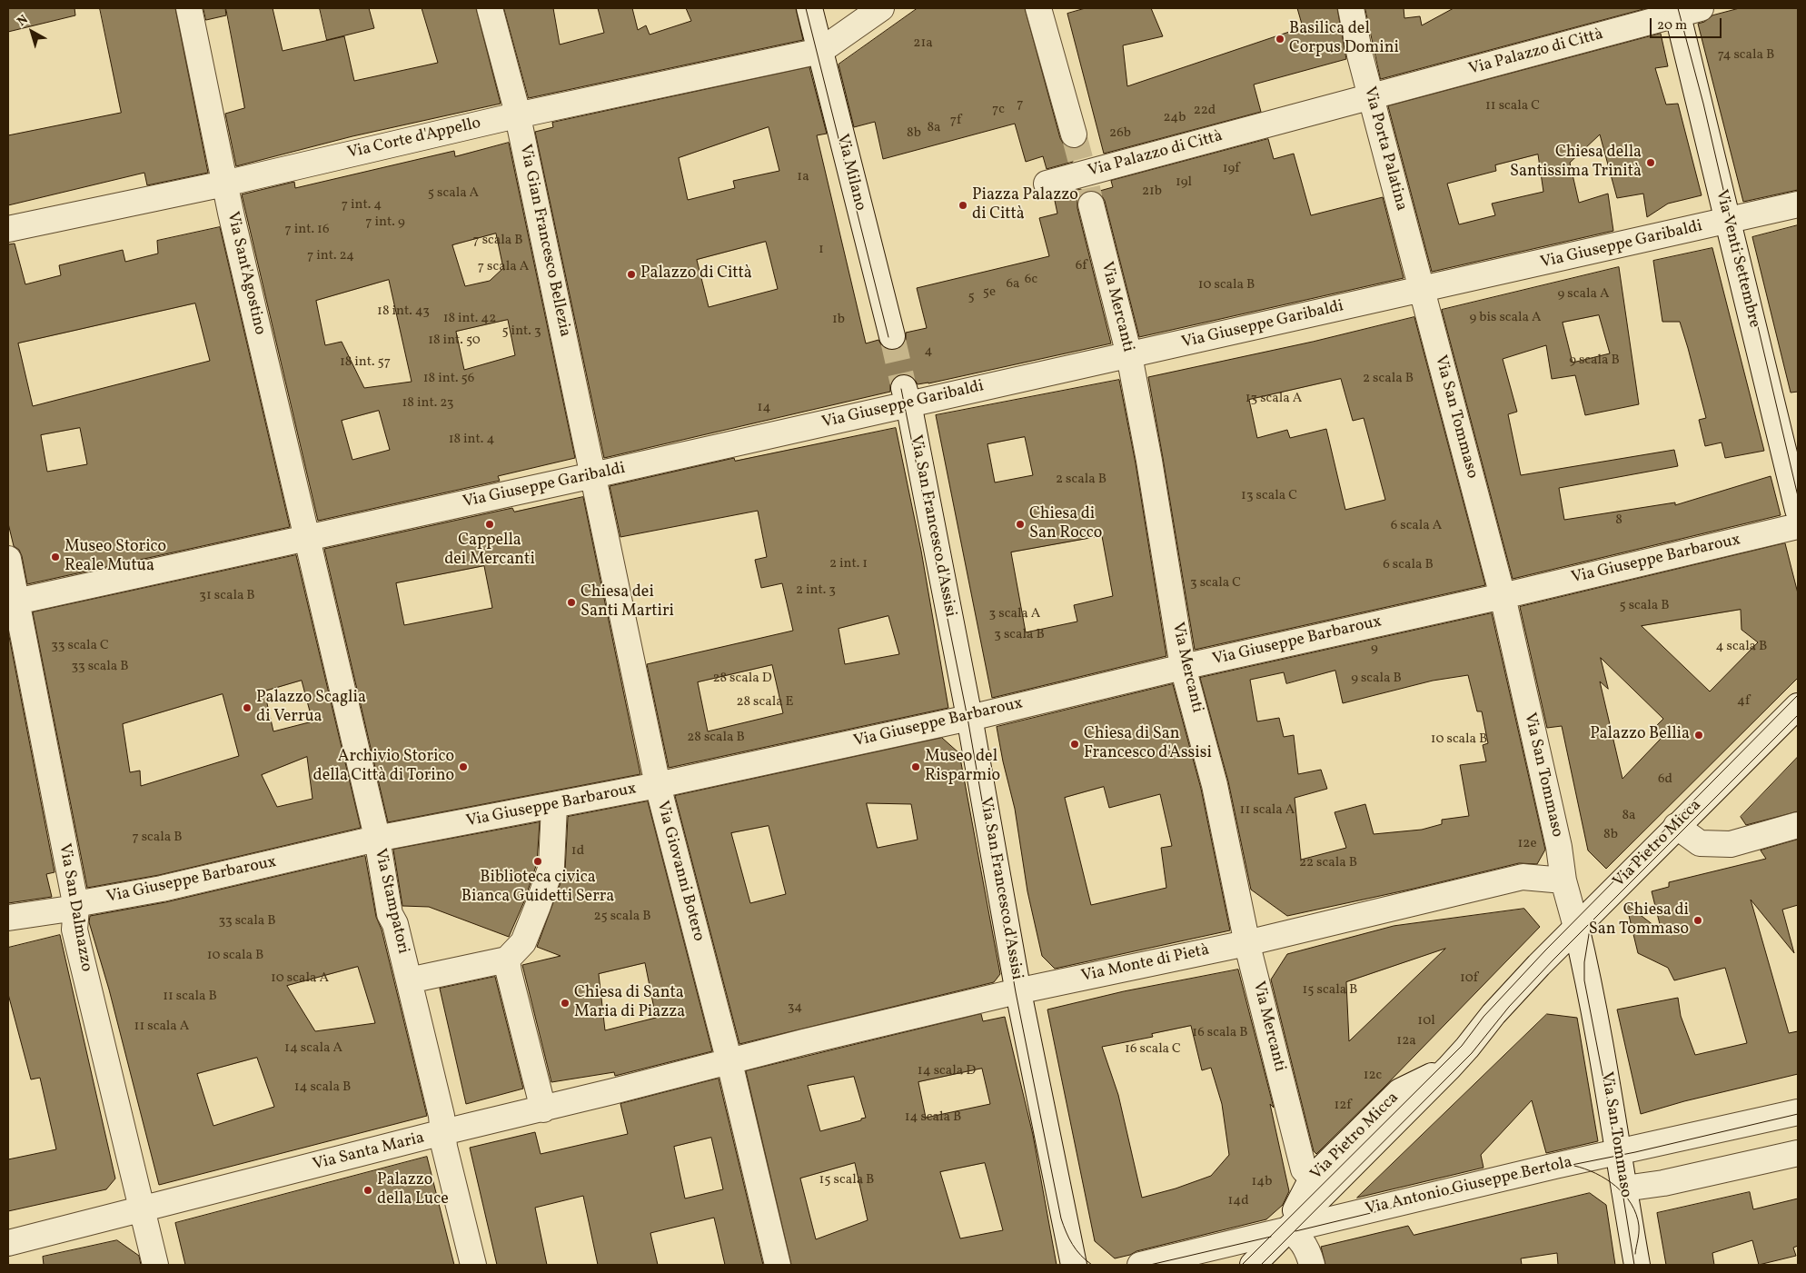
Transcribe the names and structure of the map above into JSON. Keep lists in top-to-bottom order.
{
  "streets": {
    "street": [
      "Via Palazzo di Città",
      "Via Corte d'Appello",
      "Via Porta Palatina",
      "Via Milano",
      "Via Gian Francesco Bellezia",
      "Via Giuseppe Garibaldi",
      "Via Venti Settembre",
      "Via Sant'Agostino",
      "Via Mercanti",
      "Via San Tommaso",
      "Via San Francesco d'Assisi",
      "Via Giuseppe Barbaroux",
      "Via Pietro Micca",
      "Via Giovanni Botero",
      "Via Stampatori",
      "Via San Dalmazzo",
      "Via Monte di Pietà",
      "Via Santa Maria",
      "Via Antonio Giuseppe Bertola"
    ]
  },
  "crossings": [
    ["Via Palazzo di Città", "Via Porta Palatina"],
    ["Via Palazzo di Città", "Via Venti Settembre"],
    ["Via Palazzo di Città", "Via Mercanti"],
    ["Via Corte d'Appello", "Via Milano"],
    ["Via Corte d'Appello", "Via Gian Francesco Bellezia"],
    ["Via Corte d'Appello", "Via Sant'Agostino"],
    ["Via Porta Palatina", "Via Giuseppe Garibaldi"],
    ["Via Porta Palatina", "Via San Tommaso"],
    ["Via Gian Francesco Bellezia", "Via Giuseppe Garibaldi"],
    ["Via Gian Francesco Bellezia", "Via Giovanni Botero"],
    ["Via Giuseppe Garibaldi", "Via Venti Settembre"],
    ["Via Giuseppe Garibaldi", "Via Sant'Agostino"],
    ["Via Giuseppe Garibaldi", "Via Mercanti"],
    ["Via Giuseppe Garibaldi", "Via San Tommaso"],
    ["Via Giuseppe Garibaldi", "Via San Francesco d'Assisi"],
    ["Via Giuseppe Garibaldi", "Via Giovanni Botero"],
    ["Via Giuseppe Garibaldi", "Via Stampatori"],
    ["Via Giuseppe Garibaldi", "Via San Dalmazzo"],
    ["Via Sant'Agostino", "Via Stampatori"],
    ["Via Mercanti", "Via Giuseppe Barbaroux"],
    ["Via Mercanti", "Via Pietro Micca"],
    ["Via Mercanti", "Via Monte di Pietà"],
    ["Via San Tommaso", "Via Giuseppe Barbaroux"],
    ["Via San Tommaso", "Via Pietro Micca"],
    ["Via San Tommaso", "Via Monte di Pietà"],
    ["Via San Tommaso", "Via Antonio Giuseppe Bertola"],
    ["Via San Francesco d'Assisi", "Via Giuseppe Barbaroux"],
    ["Via San Francesco d'Assisi", "Via Monte di Pietà"],
    ["Via Giuseppe Barbaroux", "Via Giovanni Botero"],
    ["Via Giuseppe Barbaroux", "Via Stampatori"],
    ["Via Giuseppe Barbaroux", "Via San Dalmazzo"],
    ["Via Pietro Micca", "Via Antonio Giuseppe Bertola"],
    ["Via Giovanni Botero", "Via Monte di Pietà"],
    ["Via Giovanni Botero", "Via Santa Maria"],
    ["Via Stampatori", "Via Santa Maria"],
    ["Via San Dalmazzo", "Via Santa Maria"],
    ["Via Monte di Pietà", "Via Santa Maria"]
  ],
  "places": [
    "Basilica del Corpus Domini",
    "Chiesa della Santissima Trinità",
    "Piazza Palazzo di Città",
    "Palazzo di Città",
    "Cappella dei Mercanti",
    "Chiesa di San Rocco",
    "Museo Storico Reale Mutua",
    "Chiesa dei Santi Martiri",
    "Palazzo Scaglia di Verrua",
    "Palazzo Bellia",
    "Chiesa di San Francesco d'Assisi",
    "Archivio Storico della Città di Torino",
    "Museo del Risparmio",
    "Biblioteca civica Bianca Guidetti Serra",
    "Chiesa di San Tommaso",
    "Chiesa di Santa Maria di Piazza",
    "Palazzo della Luce"
  ],
  "house_numbers": [
    "21a",
    "74 scala B",
    "7",
    "11 scala C",
    "7c",
    "22d",
    "24b",
    "7f",
    "8a",
    "8b",
    "26b",
    "19f",
    "1a",
    "19l",
    "21b",
    "5 scala A",
    "7 int. 4",
    "7 int. 9",
    "7 int. 16",
    "7 scala B",
    "1",
    "7 int. 24",
    "6f",
    "7 scala A",
    "6c",
    "6a",
    "10 scala B",
    "5e",
    "9 scala A",
    "5",
    "18 int. 43",
    "9 bis scala A",
    "18 int. 42",
    "1b",
    "5 int. 3",
    "18 int. 50",
    "4",
    "9 scala B",
    "18 int. 57",
    "18 int. 56",
    "2 scala B",
    "13 scala A",
    "18 int. 23",
    "14",
    "18 int. 4",
    "2 scala B",
    "13 scala C",
    "8",
    "6 scala A",
    "2 int. 1",
    "6 scala B",
    "3 scala C",
    "2 int. 3",
    "31 scala B",
    "5 scala B",
    "3 scala A",
    "3 scala B",
    "33 scala C",
    "4 scala B",
    "9",
    "33 scala B",
    "28 scala D",
    "9 scala B",
    "4f",
    "28 scala E",
    "28 scala B",
    "10 scala B",
    "6d",
    "11 scala A",
    "8a",
    "8b",
    "7 scala B",
    "12e",
    "1d",
    "22 scala B",
    "25 scala B",
    "33 scala B",
    "10 scala B",
    "10 scala A",
    "10f",
    "15 scala B",
    "11 scala B",
    "34",
    "10l",
    "11 scala A",
    "16 scala B",
    "12a",
    "14 scala A",
    "16 scala C",
    "14 scala D",
    "12c",
    "14 scala B",
    "12f",
    "14 scala B",
    "15 scala B",
    "14b",
    "14d"
  ],
  "scale_bar": "20 m",
  "north": "top left"
}
